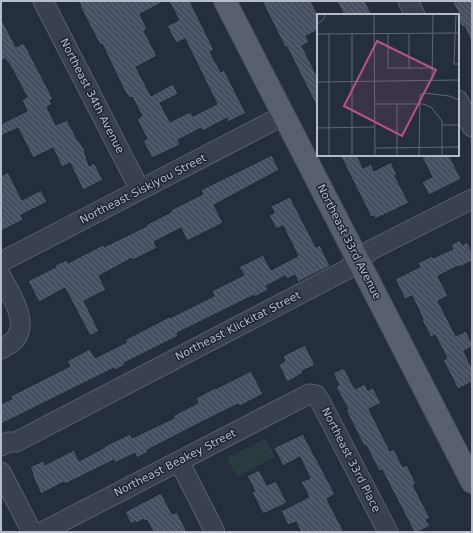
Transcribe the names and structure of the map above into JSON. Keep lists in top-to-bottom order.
{
  "streets": {
    "main road": ["Northeast 33rd Avenue"],
    "street": [
      "Northeast 34th Avenue",
      "Northeast Siskiyou Street",
      "Northeast Klickitat Street",
      "Northeast 33rd Place",
      "Northeast Beakey Street"
    ]
  },
  "crossings": [
    ["Northeast 34th Avenue", "Northeast Siskiyou Street"],
    ["Northeast Siskiyou Street", "Northeast 33rd Avenue"],
    ["Northeast 33rd Avenue", "Northeast Klickitat Street"],
    ["Northeast 33rd Place", "Northeast Beakey Street"]
  ]
}
